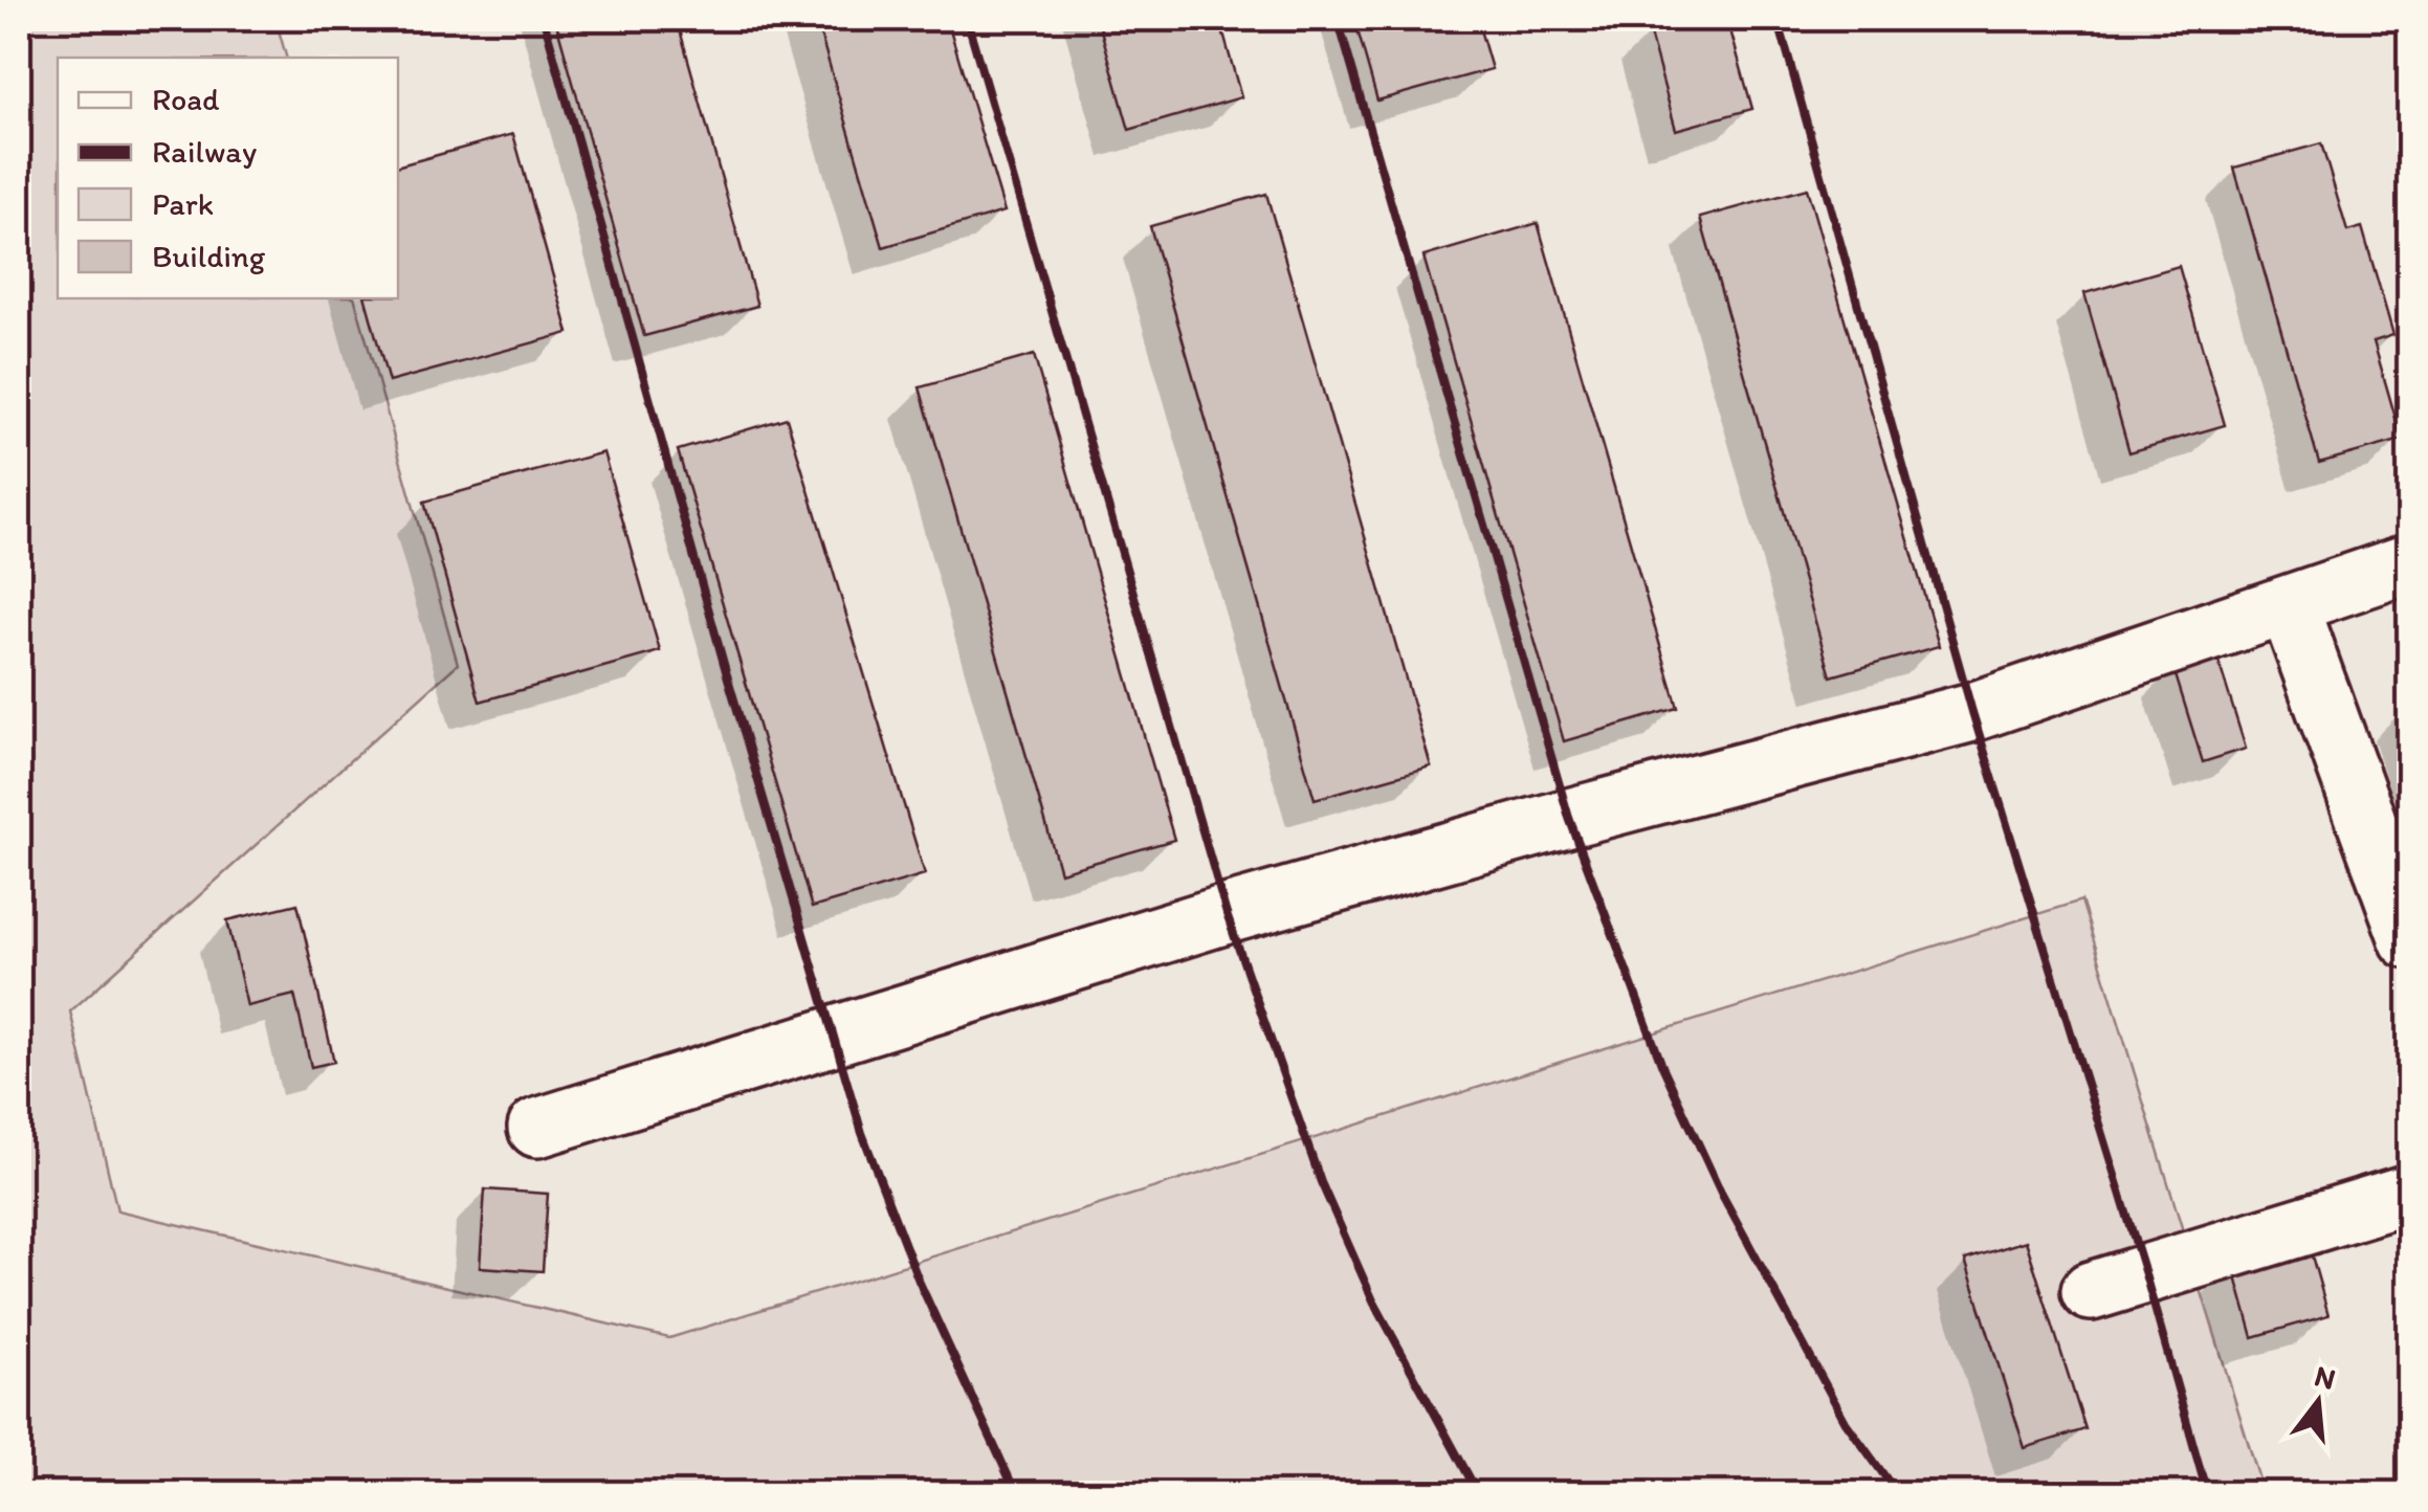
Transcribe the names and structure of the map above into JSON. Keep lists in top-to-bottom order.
{
  "legend": [
    "Road",
    "Railway",
    "Park",
    "Building"
  ],
  "north": "top"
}
